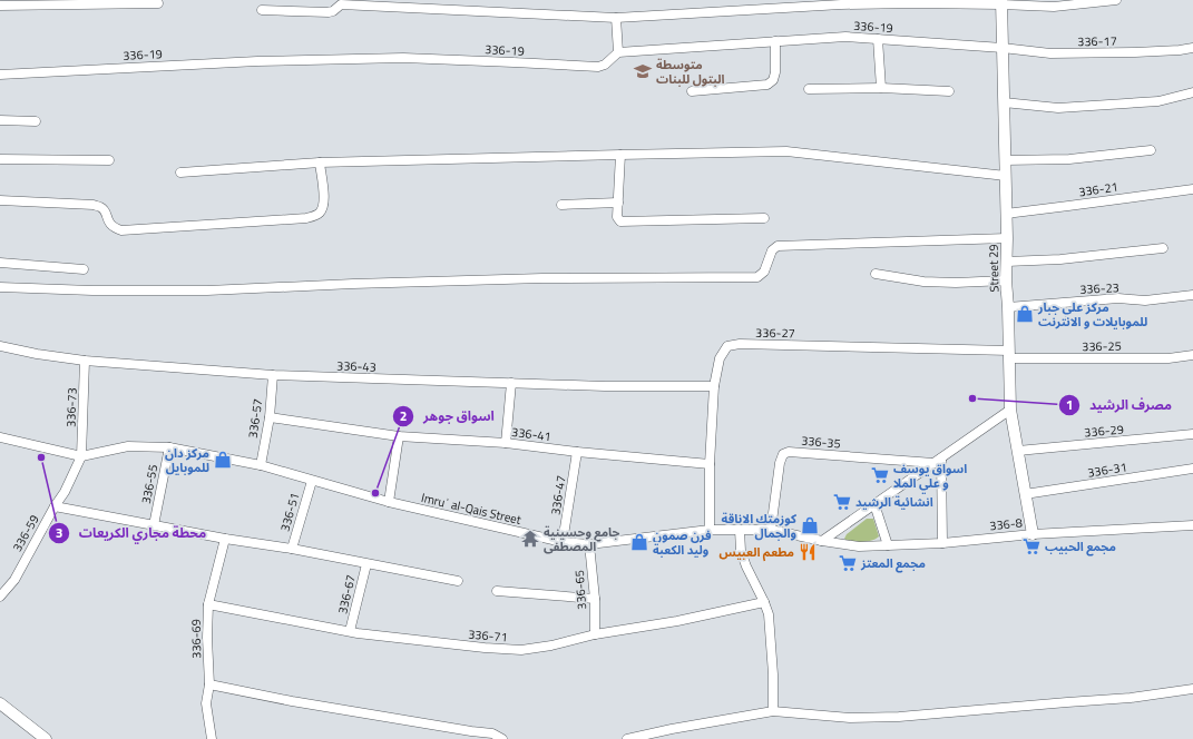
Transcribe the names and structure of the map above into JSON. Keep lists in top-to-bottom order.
{
  "streets": {
    "street": [
      "336-19",
      "336-17",
      "336-21",
      "Street 29",
      "336-23",
      "336-27",
      "336-25",
      "336-43",
      "336-73",
      "336-57",
      "336-29",
      "336-41",
      "336-35",
      "336-31",
      "336-55",
      "336-47",
      "Imruʾ al-Qais Street",
      "336-51",
      "336-8",
      "336-59",
      "336-65",
      "336-67",
      "336-71",
      "336-69"
    ]
  },
  "crossings": [
    ["336-19", "336-17"],
    ["336-19", "Street 29"],
    ["336-17", "Street 29"],
    ["336-21", "Street 29"],
    ["Street 29", "336-23"],
    ["Street 29", "336-27"],
    ["Street 29", "336-25"],
    ["Street 29", "336-29"],
    ["Street 29", "336-31"],
    ["Street 29", "336-8"],
    ["336-27", "336-25"],
    ["336-27", "336-43"],
    ["336-27", "336-41"],
    ["336-27", "Imruʾ al-Qais Street"],
    ["336-43", "336-73"],
    ["336-43", "336-57"],
    ["336-73", "Imruʾ al-Qais Street"],
    ["336-73", "336-59"],
    ["336-57", "336-41"],
    ["336-57", "Imruʾ al-Qais Street"],
    ["336-41", "336-47"],
    ["336-35", "Imruʾ al-Qais Street"],
    ["336-55", "Imruʾ al-Qais Street"],
    ["336-47", "Imruʾ al-Qais Street"],
    ["Imruʾ al-Qais Street", "336-51"],
    ["Imruʾ al-Qais Street", "336-8"],
    ["Imruʾ al-Qais Street", "336-59"],
    ["Imruʾ al-Qais Street", "336-65"],
    ["336-65", "336-71"],
    ["336-67", "336-71"],
    ["336-71", "336-69"]
  ],
  "places": {
    "school or university": ["متوسطة البتول للبنات"],
    "shop": [
      "مركز علي جبار للموبايلات و الانترنت",
      "مركز دان للموبايل",
      "كوزمتك الاناقة والجمال",
      "فرن صمون وليد الكعبة"
    ],
    "other": ["مصرف الرشيد", "محطة مجاري الكريعات", "اسواق جوهر"],
    "supermarket": [
      "اسواق يوسف و علي الملا",
      "انشائية الرشيد",
      "مجمع الحبيب",
      "مجمع المعتز"
    ],
    "temple": ["جامع وحسينية المصطفى"],
    "restaurant": ["مطعم العبيس"]
  }
}
